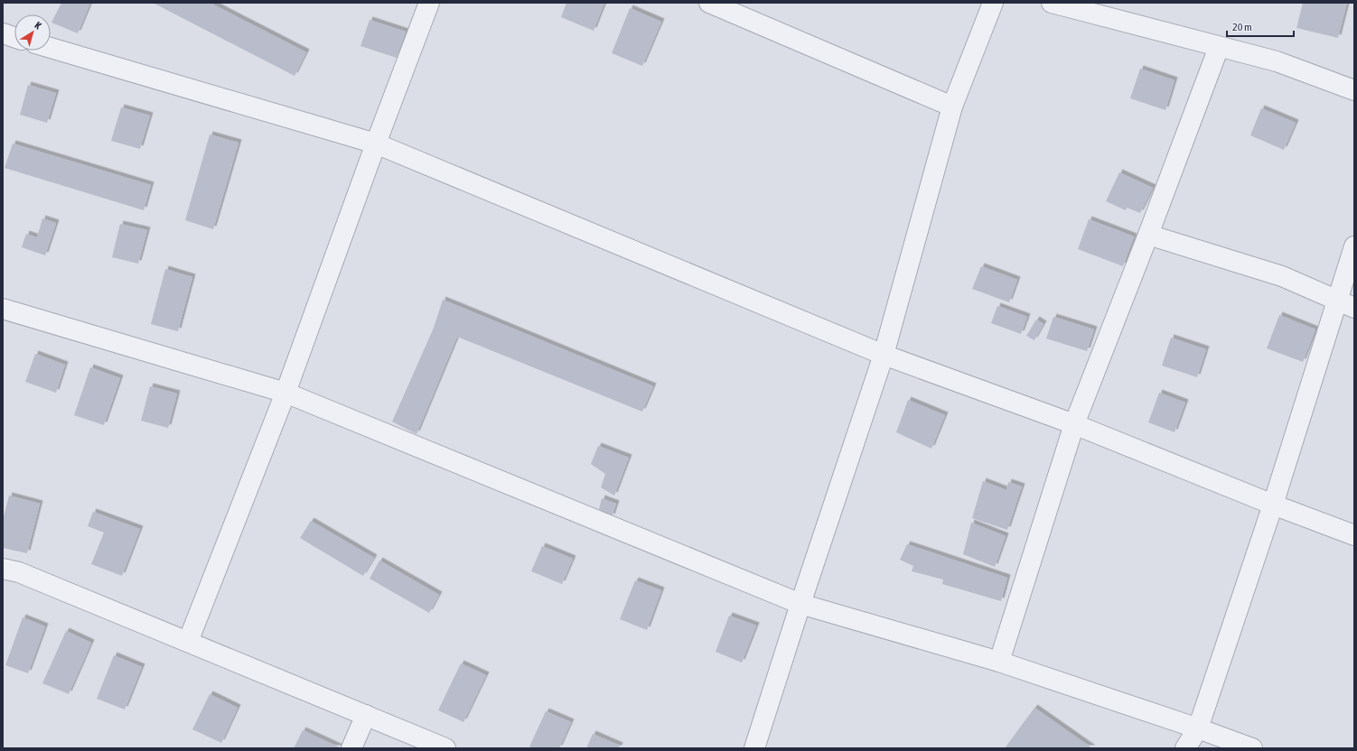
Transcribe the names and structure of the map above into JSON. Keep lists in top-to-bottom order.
{
  "scale_bar": "20 m",
  "north": "top right"
}
